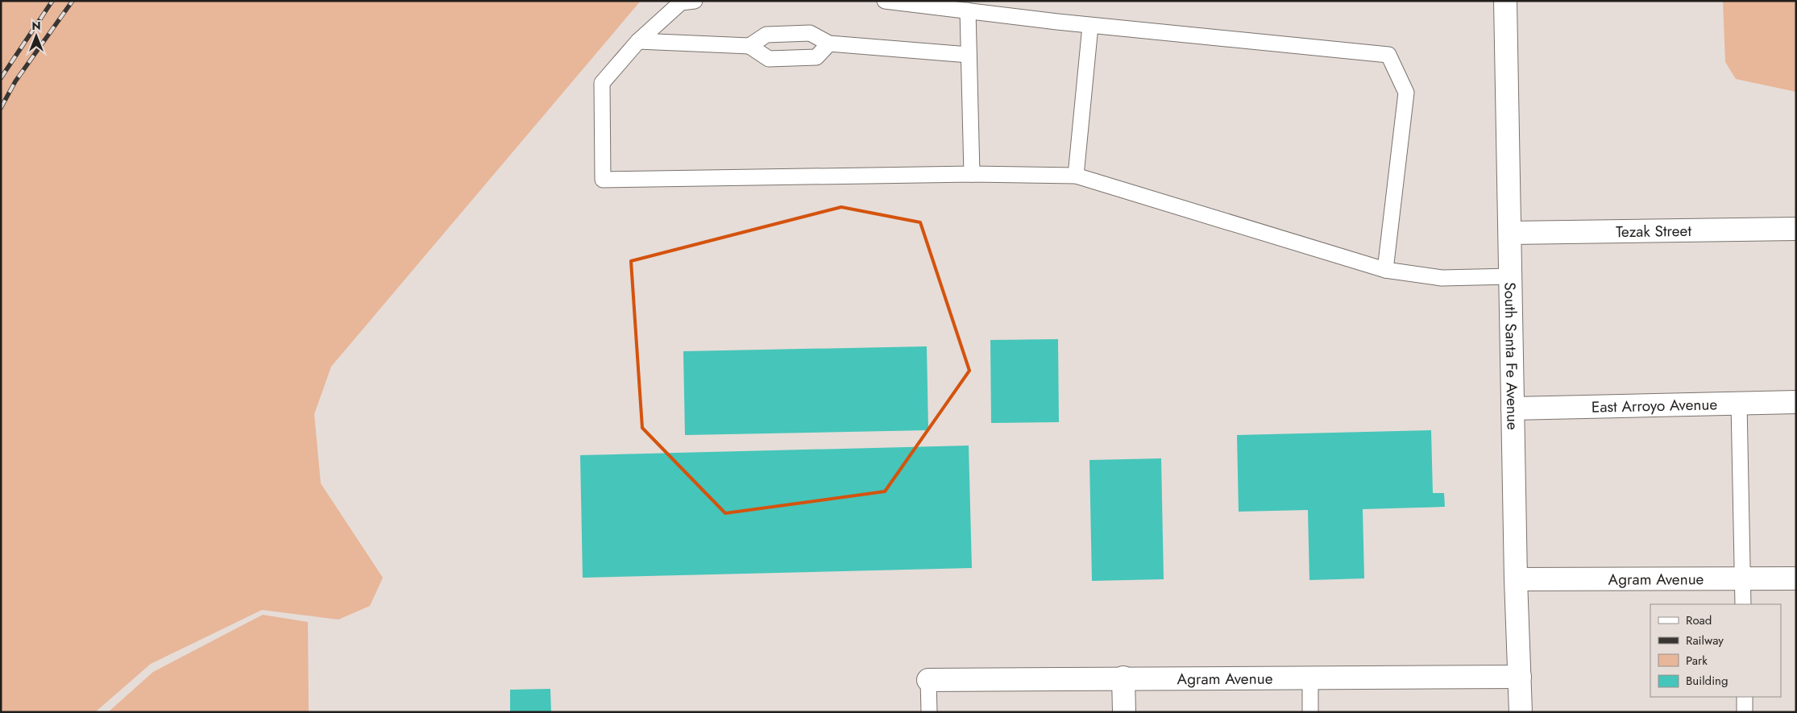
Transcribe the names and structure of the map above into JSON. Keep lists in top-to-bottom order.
{
  "streets": {
    "street": [
      "Tezak Street",
      "South Santa Fe Avenue",
      "East Arroyo Avenue",
      "Agram Avenue"
    ]
  },
  "crossings": [
    ["Tezak Street", "South Santa Fe Avenue"],
    ["South Santa Fe Avenue", "East Arroyo Avenue"],
    ["South Santa Fe Avenue", "Agram Avenue"]
  ],
  "legend": [
    "Road",
    "Railway",
    "Park",
    "Building"
  ],
  "north": "top"
}
